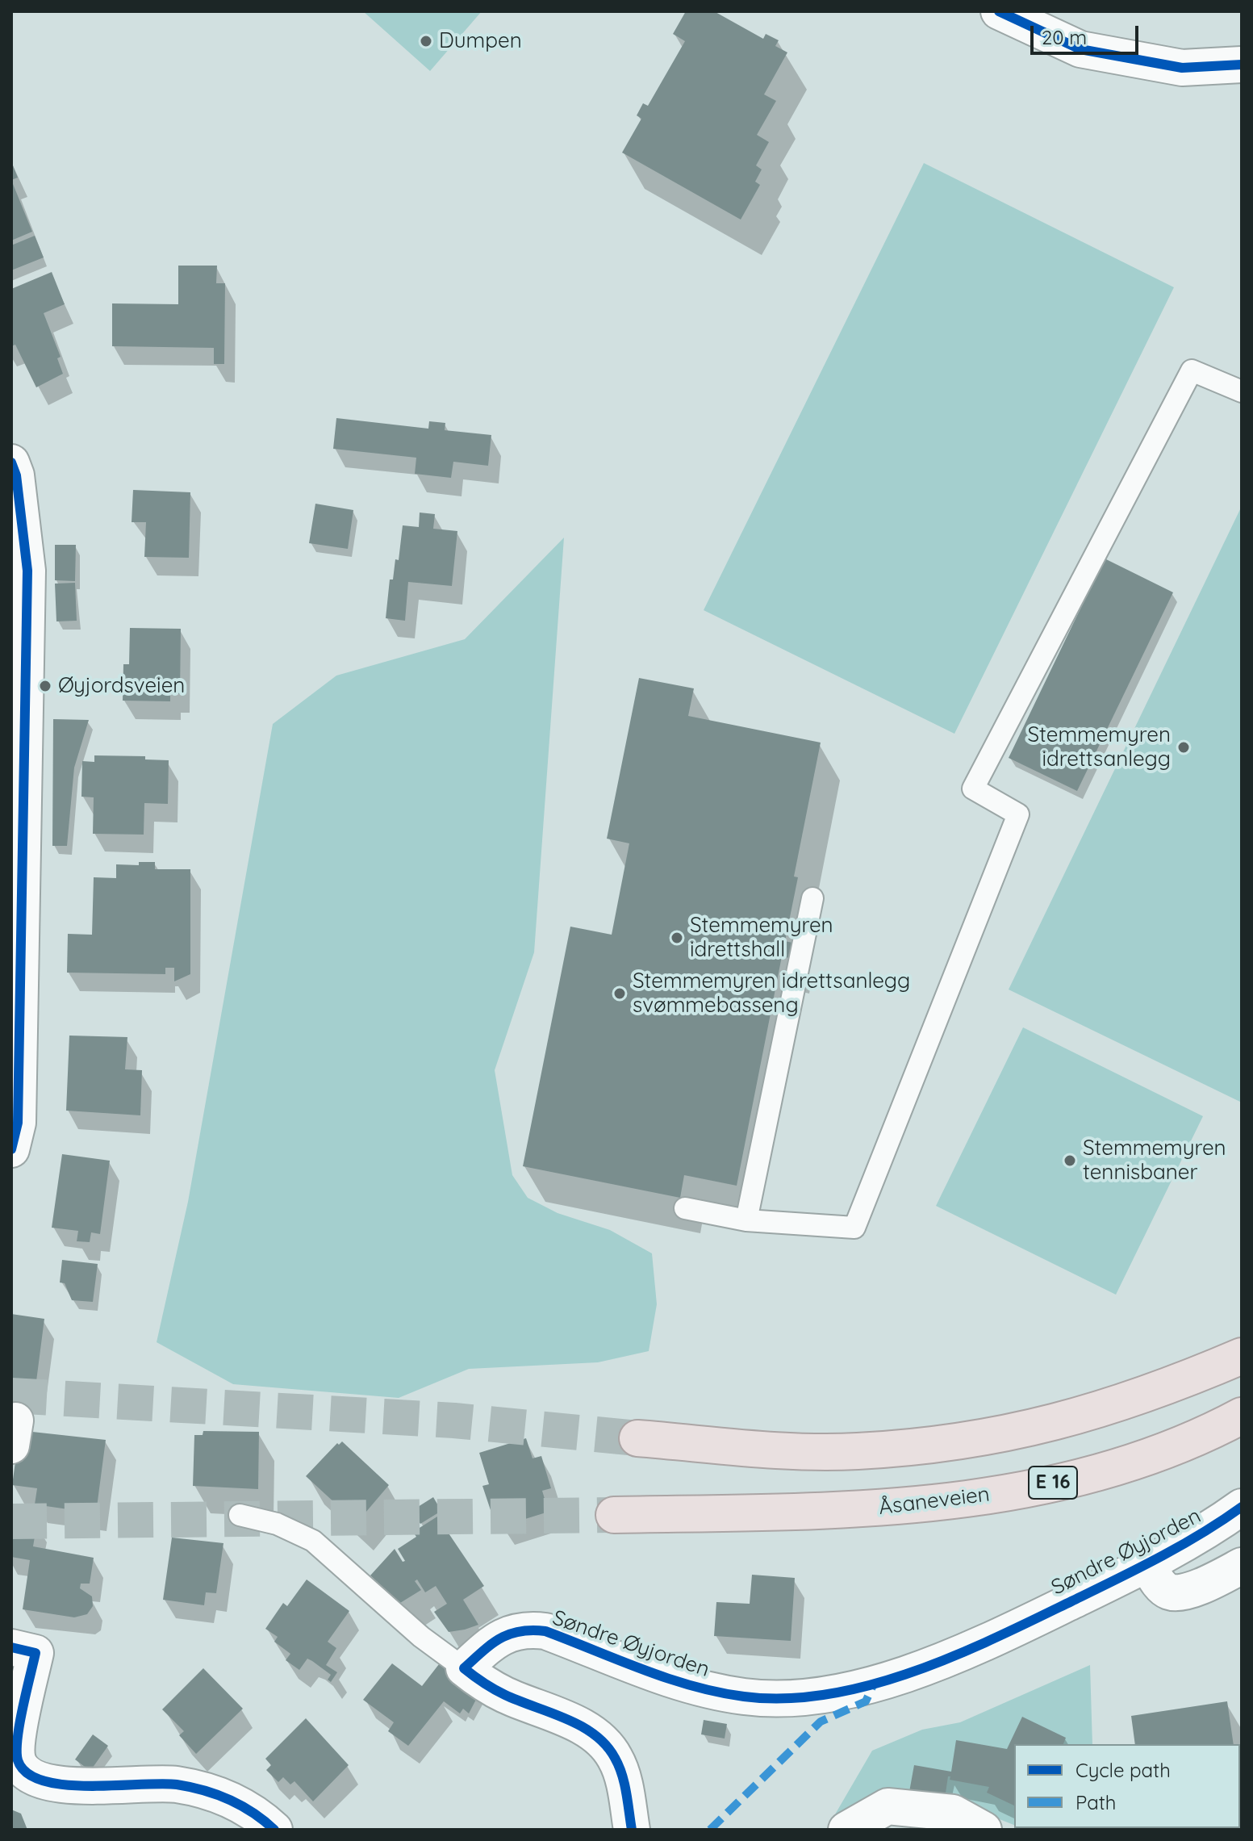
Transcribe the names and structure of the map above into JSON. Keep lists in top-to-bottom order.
{
  "streets": {
    "highway": ["E 16", "Åsaneveien"],
    "street": ["Søndre Øyjorden"]
  },
  "places": [
    "Dumpen",
    "Øyjordsveien",
    "Stemmemyren idrettsanlegg",
    "Stemmemyren idrettshall",
    "Stemmemyren idrettsanlegg svømmebasseng",
    "Stemmemyren tennisbaner"
  ],
  "legend": ["Cycle path", "Path"],
  "scale_bar": "20 m"
}
